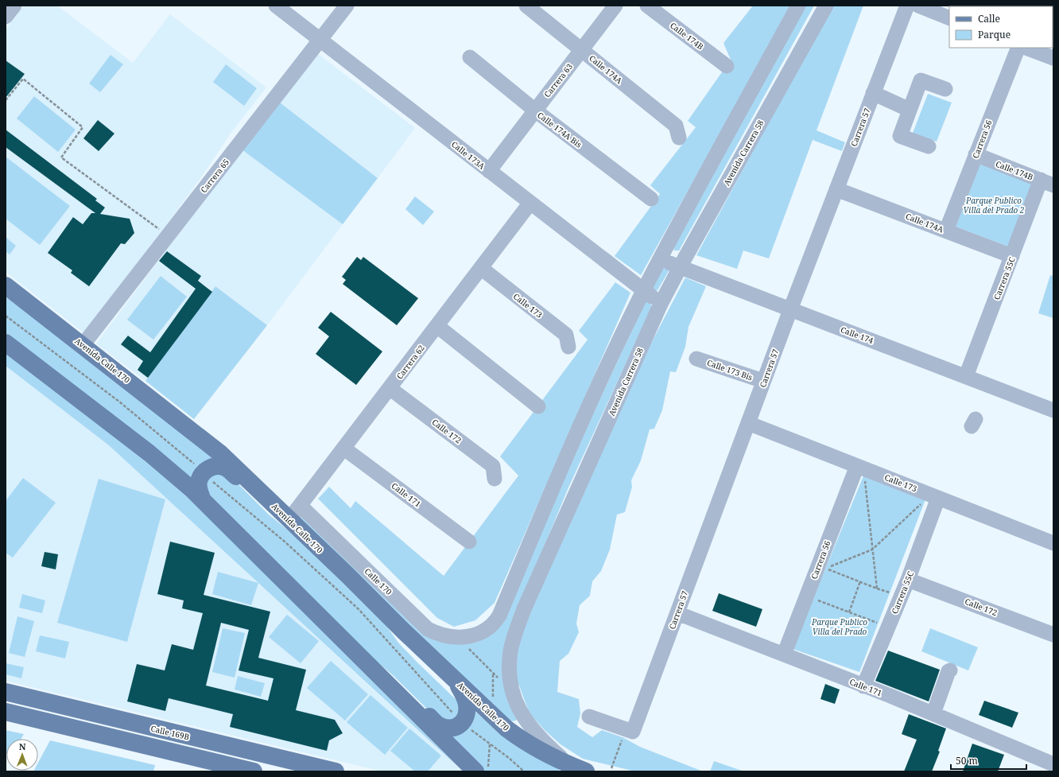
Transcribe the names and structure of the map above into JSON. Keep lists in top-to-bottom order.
{
  "streets": {
    "main road": ["Avenida Calle 170", "Calle 169B"],
    "street": [
      "Calle 174B",
      "Calle 174A",
      "Carrera 63",
      "Carrera 57",
      "Calle 174A Bis",
      "Carrera 56",
      "Avenida Carrera 58",
      "Calle 173A",
      "Carrera 65",
      "Carrera 55C",
      "Calle 173",
      "Calle 174",
      "Carrera 62",
      "Calle 173 Bis",
      "Calle 172",
      "Calle 171",
      "Calle 170"
    ]
  },
  "crossings": [
    ["Calle 174B", "Carrera 56"],
    ["Calle 174B", "Carrera 55C"],
    ["Calle 174A", "Carrera 63"],
    ["Calle 174A", "Carrera 57"],
    ["Calle 174A", "Carrera 56"],
    ["Calle 174A", "Carrera 55C"],
    ["Carrera 63", "Calle 174A Bis"],
    ["Carrera 63", "Calle 173A"],
    ["Carrera 57", "Calle 173"],
    ["Carrera 57", "Calle 174"],
    ["Carrera 57", "Calle 173 Bis"],
    ["Carrera 57", "Calle 171"],
    ["Carrera 56", "Calle 173"],
    ["Carrera 56", "Calle 171"],
    ["Avenida Carrera 58", "Calle 173A"],
    ["Avenida Carrera 58", "Calle 174"],
    ["Avenida Carrera 58", "Avenida Calle 170"],
    ["Calle 173A", "Carrera 65"],
    ["Calle 173A", "Carrera 62"],
    ["Carrera 65", "Avenida Calle 170"],
    ["Carrera 55C", "Calle 173"],
    ["Carrera 55C", "Calle 174"],
    ["Carrera 55C", "Calle 172"],
    ["Carrera 55C", "Calle 171"],
    ["Calle 173", "Carrera 62"],
    ["Avenida Calle 170", "Carrera 62"],
    ["Carrera 62", "Calle 172"],
    ["Carrera 62", "Calle 171"],
    ["Carrera 62", "Calle 170"]
  ],
  "parks": ["Parque Publico Villa del Prado 2", "Parque Publico Villa del Prado"],
  "legend": ["Calle", "Parque"],
  "scale_bar": "50 m",
  "north": "top"
}
